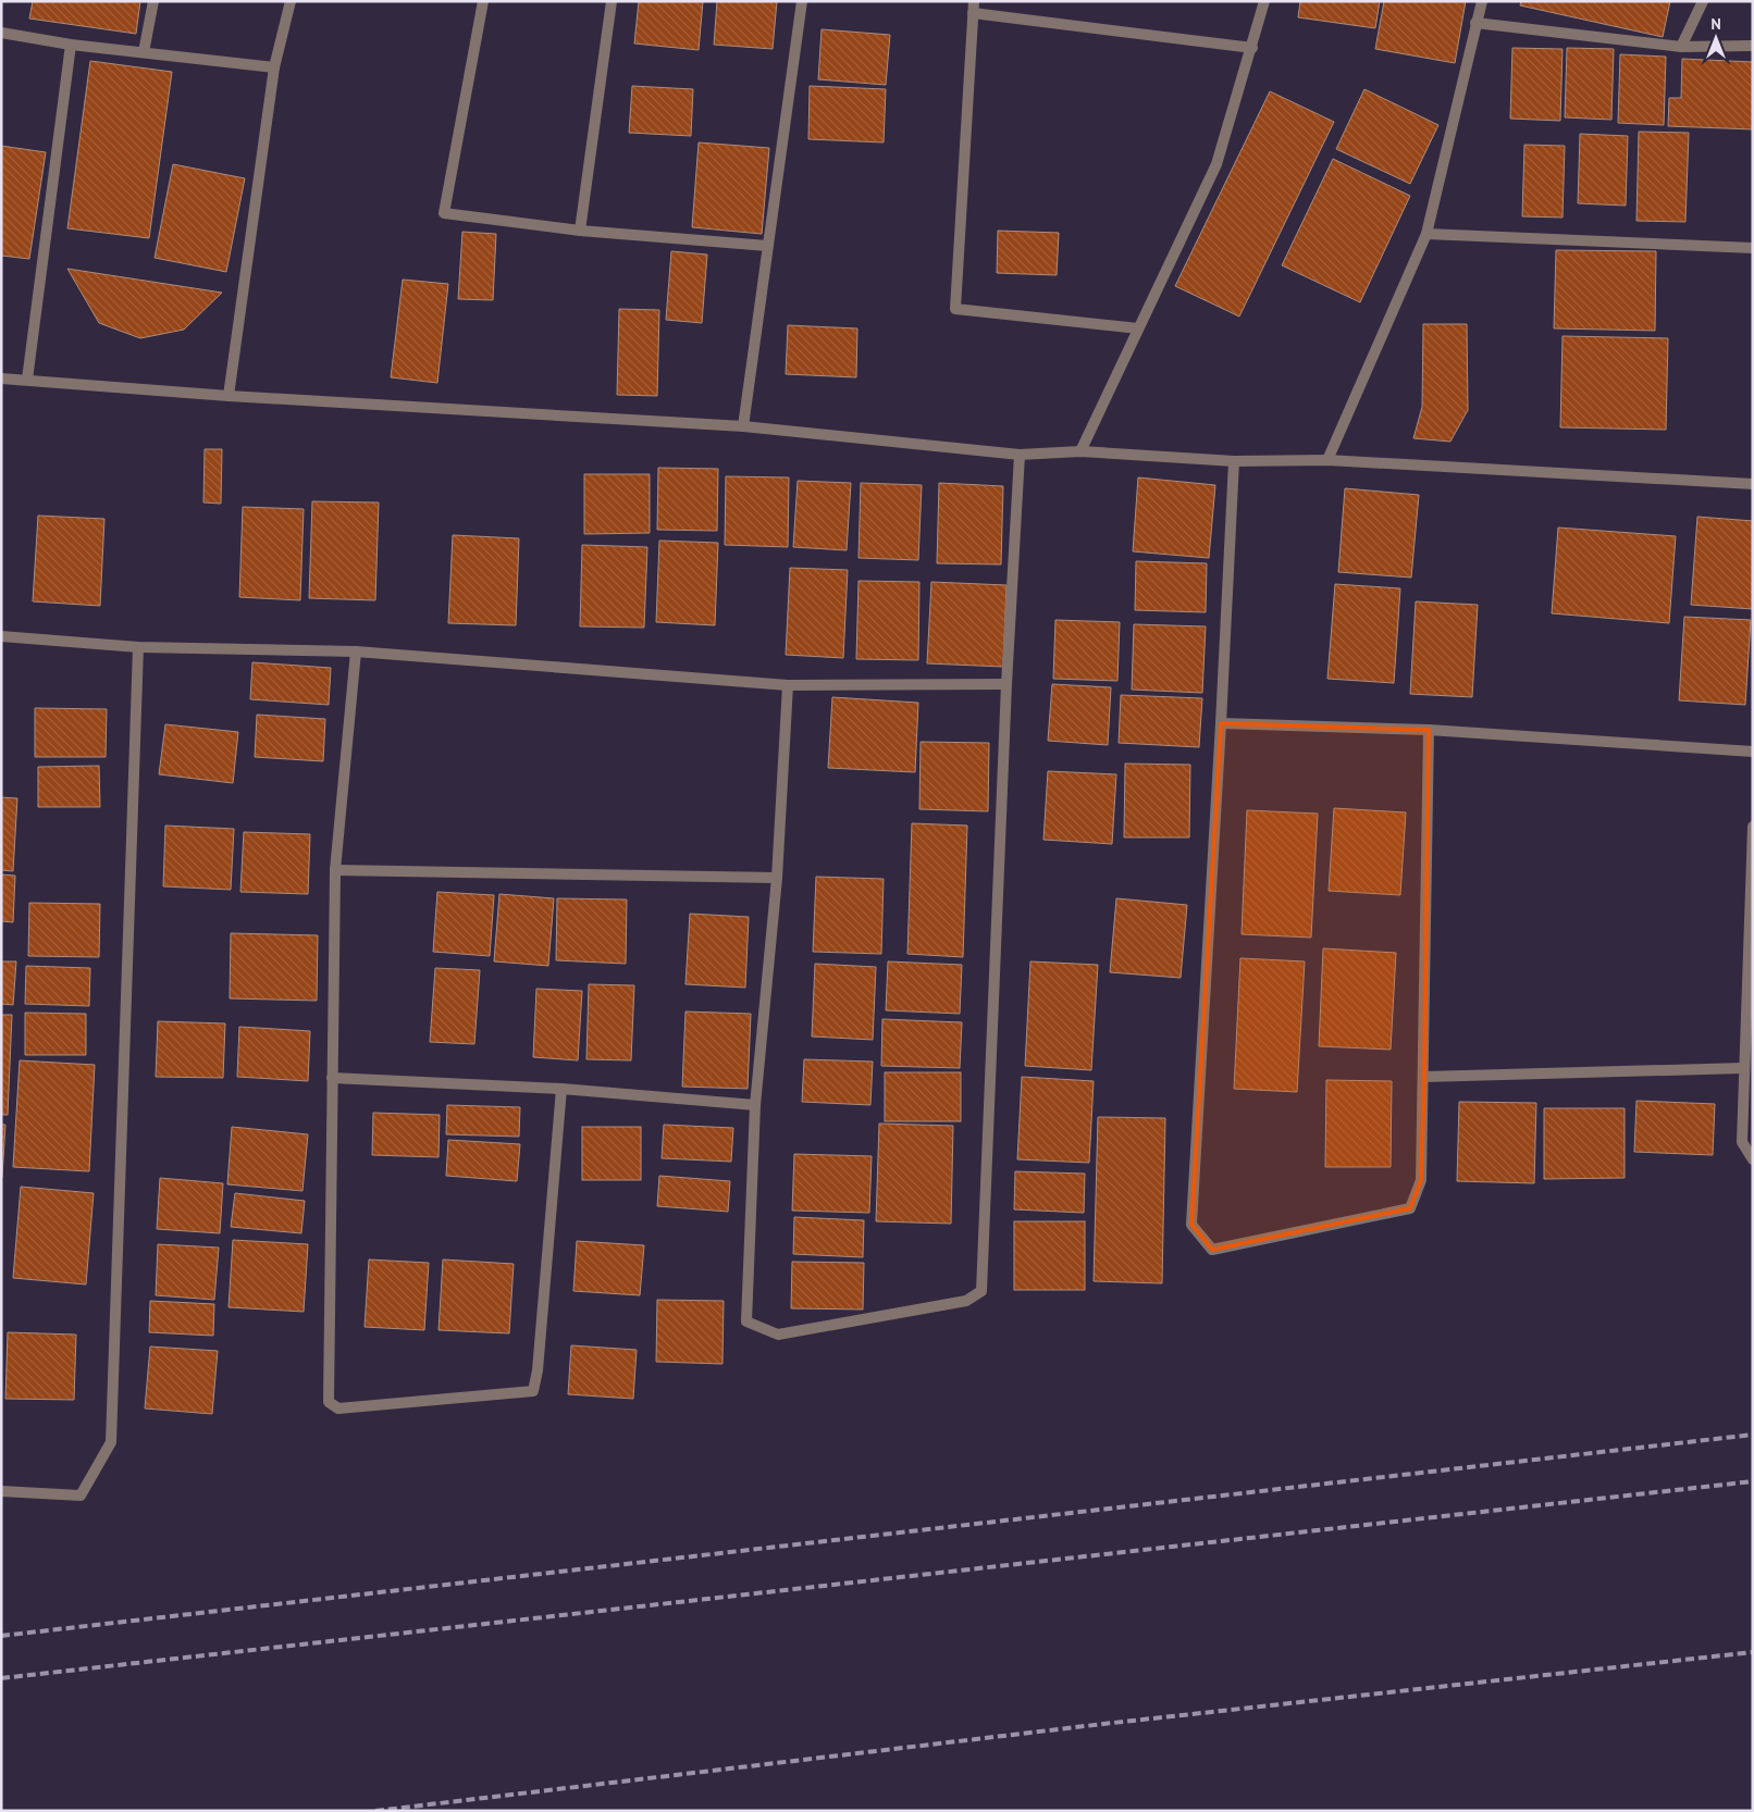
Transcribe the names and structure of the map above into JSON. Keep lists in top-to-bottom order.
{
  "north": "top"
}
